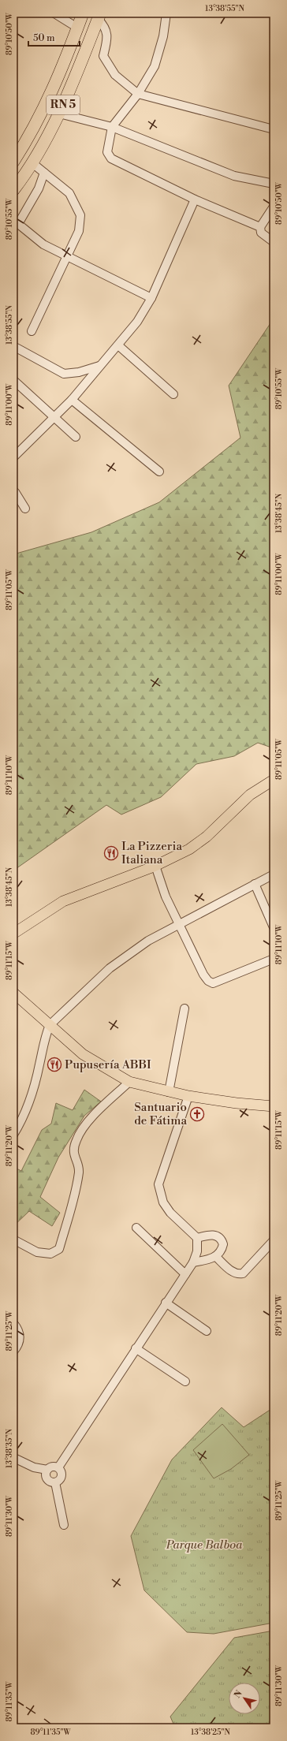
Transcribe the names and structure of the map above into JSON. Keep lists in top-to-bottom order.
{
  "streets": {
    "highway": ["RN 5"]
  },
  "parks": ["Parque Balboa"],
  "places": {
    "restaurant": ["La Pizzeria Italiana", "Pupusería ABBI"],
    "church": ["Santuario de Fátima"]
  },
  "scale_bar": "50 m",
  "north": "top left",
  "coordinates": [
    "13°38'55\"N",
    "89°10'50\"W",
    "89°10'55\"W",
    "89°11'00\"W",
    "13°38'45\"N",
    "89°11'05\"W",
    "89°11'10\"W",
    "89°11'15\"W",
    "89°11'20\"W",
    "89°11'25\"W",
    "13°38'35\"N",
    "89°11'30\"W",
    "89°11'35\"W",
    "13°38'25\"N"
  ]
}
